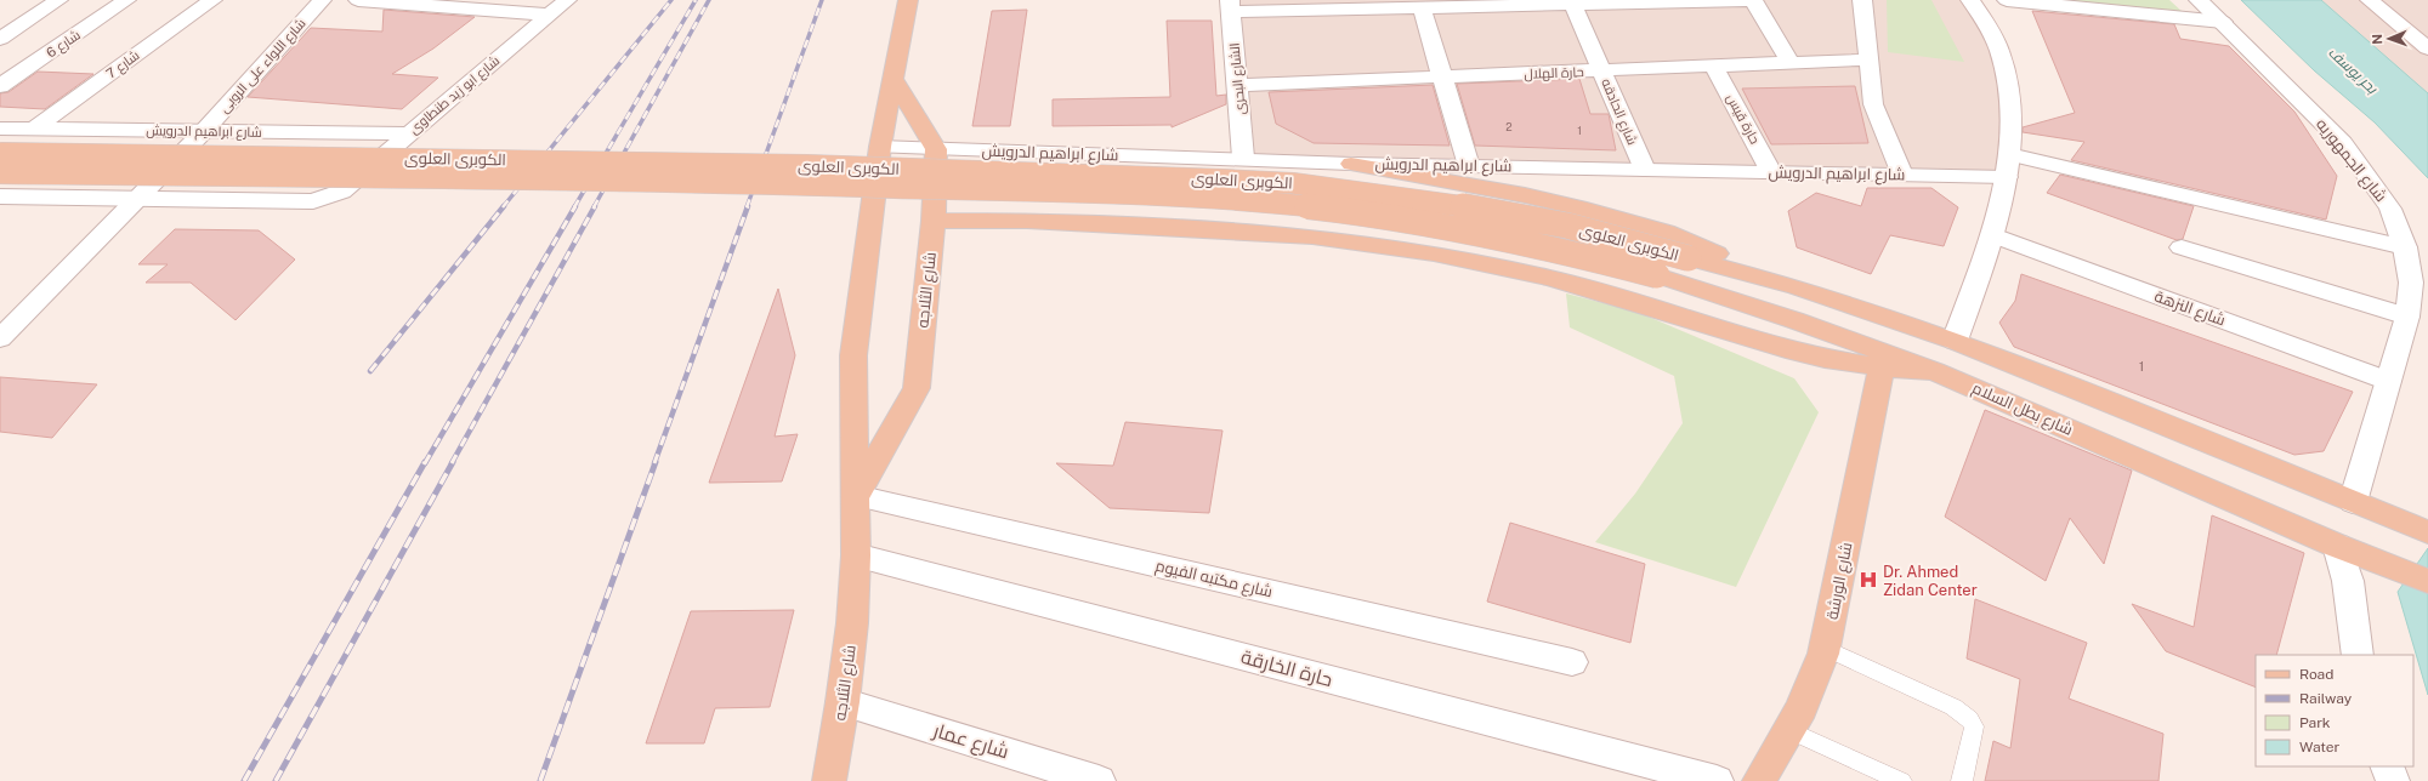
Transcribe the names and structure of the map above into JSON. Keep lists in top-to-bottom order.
{
  "streets": {
    "main road": [
      "الكوبرى العلوى",
      "شارع الثلاجه",
      "شارع بطل السلام",
      "شارع الورشة"
    ],
    "street": [
      "شارع 6",
      "شارع 7",
      "شارع اللواء على الروبى",
      "حارة الهلال",
      "الشارع البحرى",
      "شارع ابو زيد طنطاوى",
      "شارع الحادقه",
      "حارة قيس",
      "شارع ابراهيم الدرويش",
      "شارع الجمهوريه",
      "شارع النزهة",
      "شارع مكتبه الفيوم",
      "حارة الخارقة",
      "شارع عمار"
    ]
  },
  "crossings": [
    ["شارع 7", "شارع ابراهيم الدرويش"],
    ["شارع اللواء على الروبى", "شارع ابو زيد طنطاوى"],
    ["شارع اللواء على الروبى", "شارع ابراهيم الدرويش"],
    ["حارة الهلال", "الشارع البحرى"],
    ["حارة الهلال", "شارع الحادقه"],
    ["حارة الهلال", "حارة قيس"],
    ["الشارع البحرى", "شارع ابراهيم الدرويش"],
    ["شارع ابو زيد طنطاوى", "شارع ابراهيم الدرويش"],
    ["شارع الحادقه", "شارع ابراهيم الدرويش"],
    ["حارة قيس", "شارع ابراهيم الدرويش"],
    ["شارع ابراهيم الدرويش", "شارع الثلاجه"],
    ["الكوبرى العلوى", "شارع بطل السلام"],
    ["شارع الجمهوريه", "شارع النزهة"],
    ["شارع الثلاجه", "شارع مكتبه الفيوم"],
    ["شارع الثلاجه", "حارة الخارقة"],
    ["شارع الثلاجه", "شارع عمار"]
  ],
  "water": ["بحر يوسف"],
  "places": {
    "hospital": ["Dr. Ahmed Zidan Center"]
  },
  "house_numbers": ["2", "1", "1"],
  "legend": [
    "Road",
    "Railway",
    "Park",
    "Water"
  ],
  "north": "left"
}
